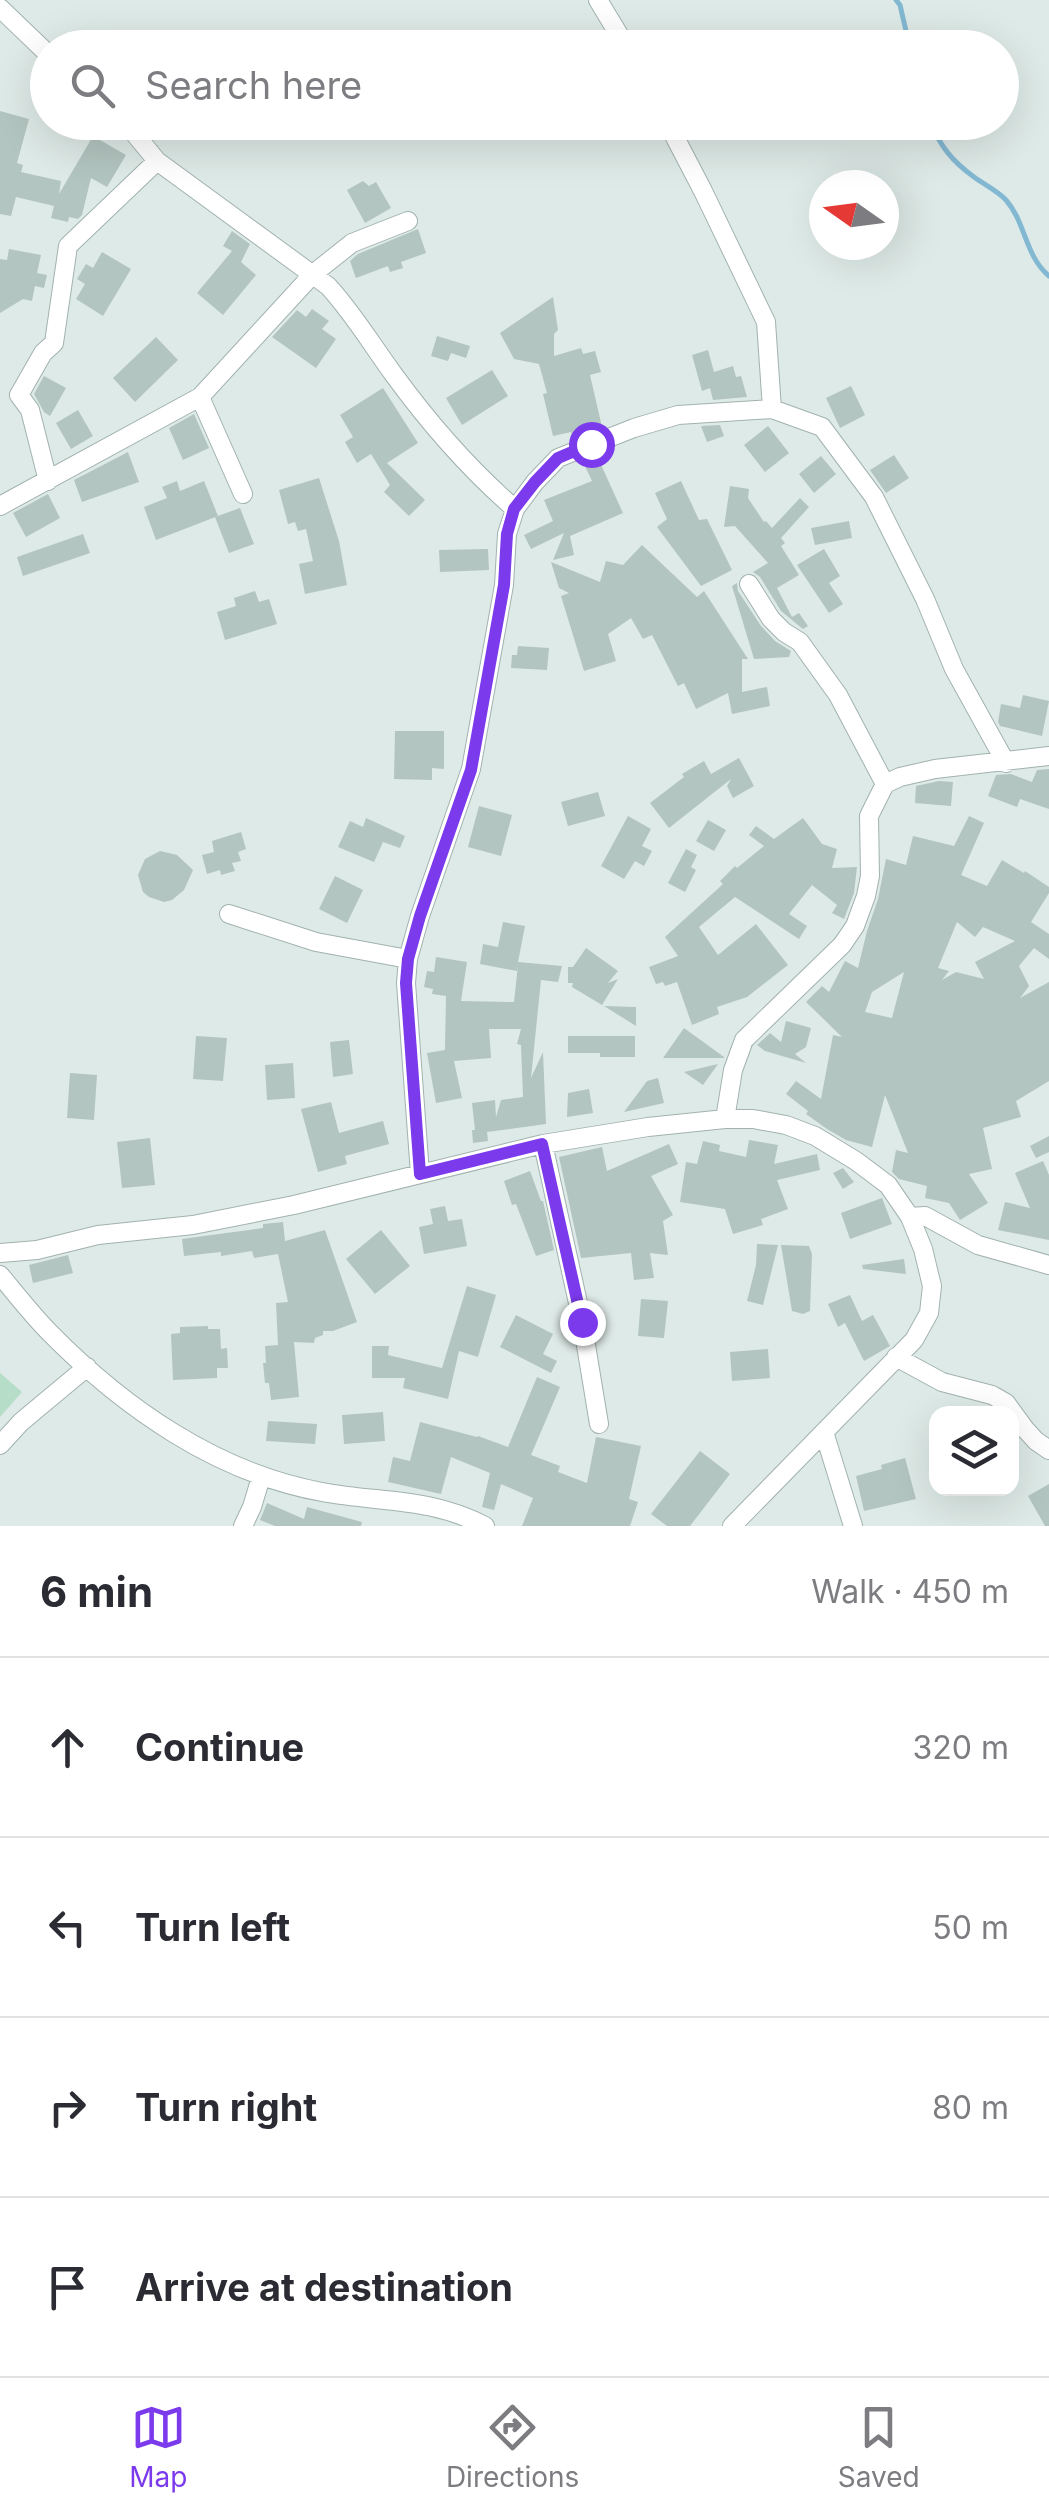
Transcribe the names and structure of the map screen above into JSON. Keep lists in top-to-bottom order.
{
  "north": "left",
  "page": {
    "search": "Search here",
    "heading": ["6 min", "Walk · 450 m"],
    "list": [
      ["Continue", "320 m"],
      ["Turn left", "50 m"],
      ["Turn right", "80 m"],
      "Arrive at destination"
    ],
    "nav": ["Map", "Directions", "Saved"]
  }
}
